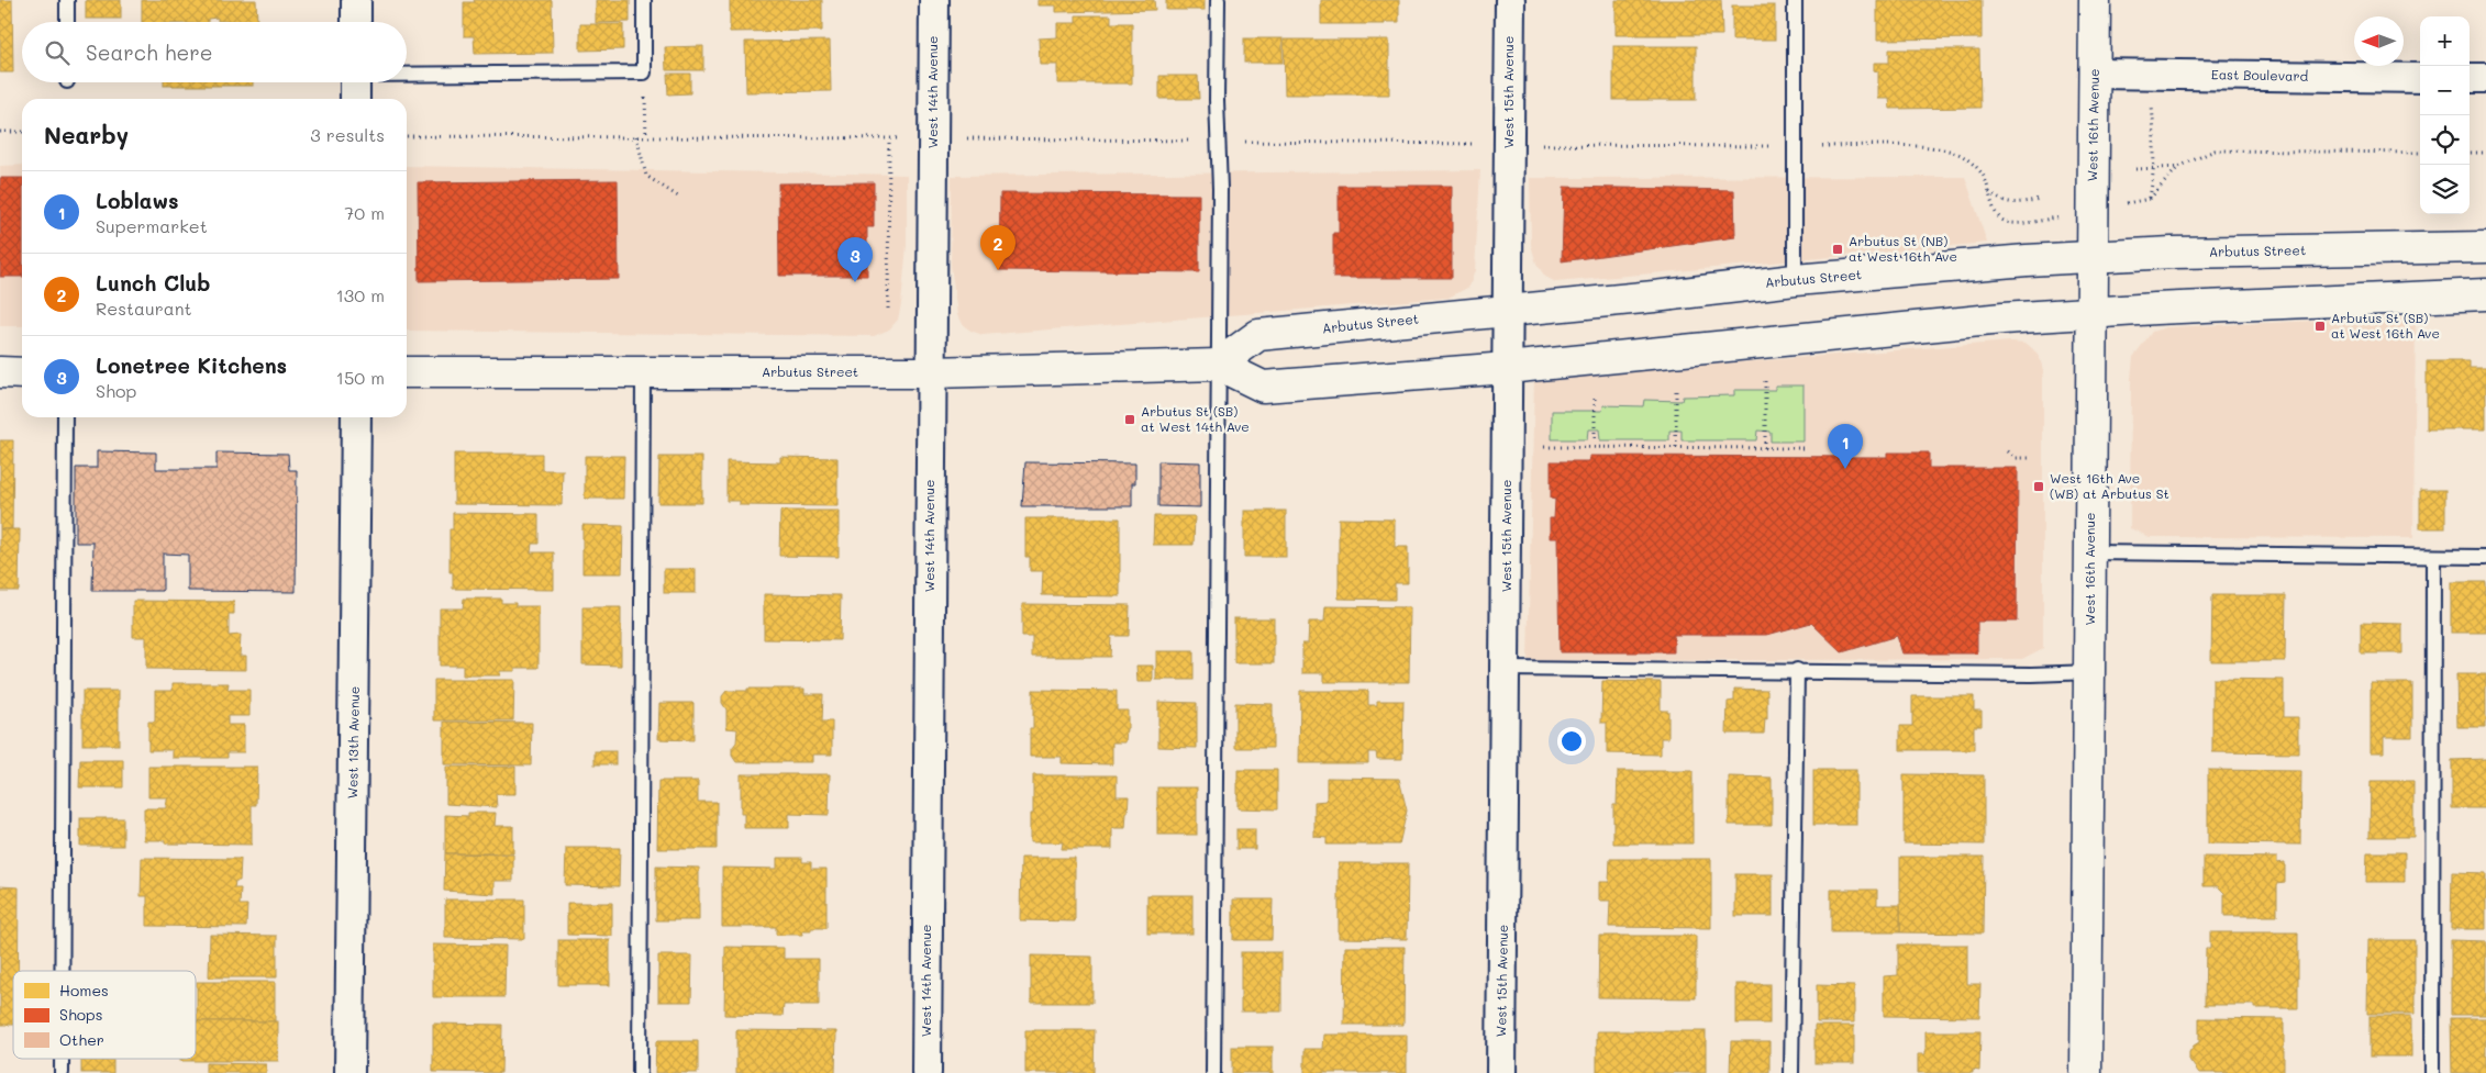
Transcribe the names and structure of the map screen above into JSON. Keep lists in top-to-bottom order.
{
  "streets": {
    "main road": ["West 16th Avenue", "Arbutus Street"],
    "street": [
      "East Boulevard",
      "West 14th Avenue",
      "West 15th Avenue",
      "West 13th Avenue"
    ]
  },
  "crossings": [
    ["East Boulevard", "West 16th Avenue"],
    ["West 14th Avenue", "Arbutus Street"],
    ["West 15th Avenue", "Arbutus Street"],
    ["West 16th Avenue", "Arbutus Street"]
  ],
  "places": {
    "transit": [
      "Arbutus St (NB) at West 16th Ave",
      "Arbutus St (SB) at West 16th Ave",
      "Arbutus St (SB) at West 14th Ave",
      "West 16th Ave (WB) at Arbutus St"
    ]
  },
  "legend": ["Homes", "Shops", "Other"],
  "north": "left",
  "page": {
    "map_buttons": ["+", "−"],
    "search": "Search here",
    "heading": ["Nearby", "3 results"],
    "list": [
      {
        "mark": "1",
        "name": "Loblaws",
        "note": "Supermarket",
        "value": "70 m"
      },
      {
        "mark": "2",
        "name": "Lunch Club",
        "note": "Restaurant",
        "value": "130 m"
      },
      {
        "mark": "3",
        "name": "Lonetree Kitchens",
        "note": "Shop",
        "value": "150 m"
      }
    ],
    "pins": ["2", "3", "1"]
  }
}
